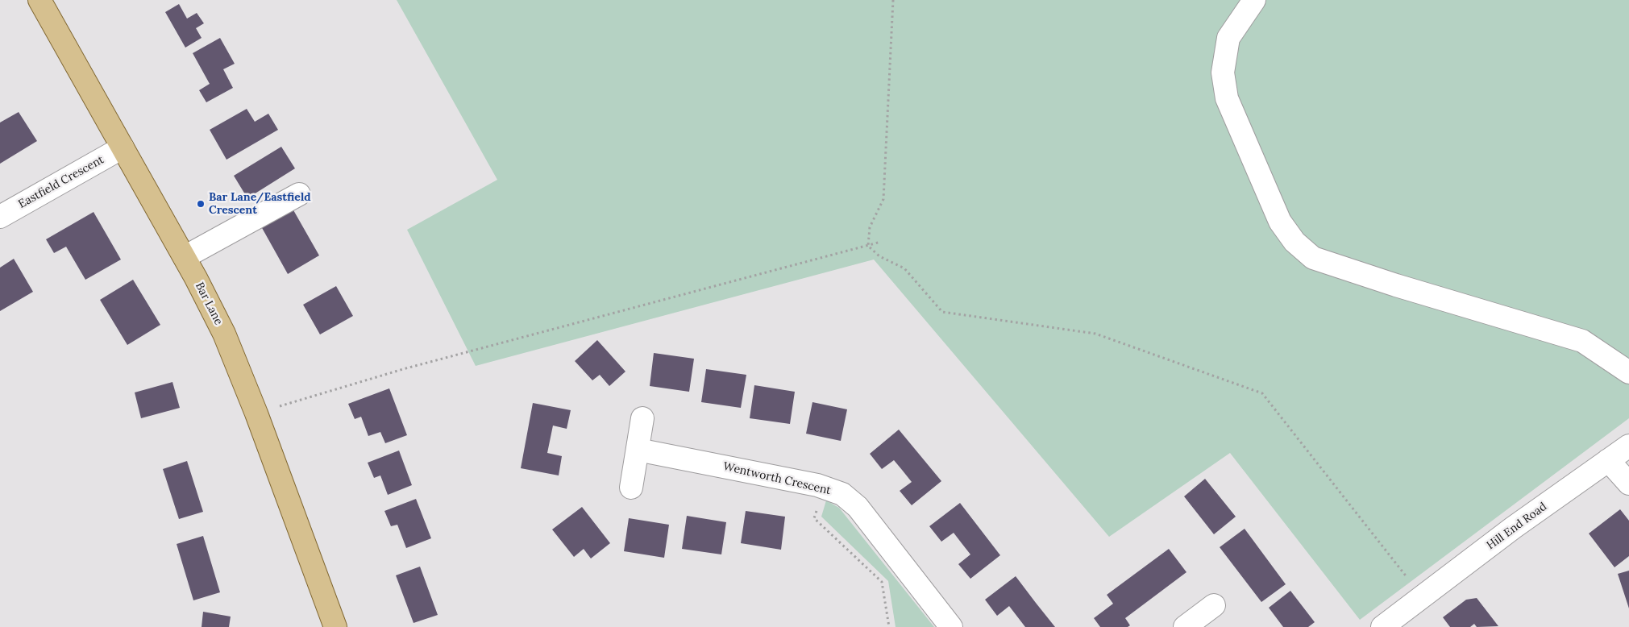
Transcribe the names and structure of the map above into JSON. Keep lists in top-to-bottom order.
{
  "streets": {
    "main road": ["Bar Lane"],
    "street": ["Eastfield Crescent", "Wentworth Crescent", "Hill End Road"]
  },
  "crossings": [
    ["Eastfield Crescent", "Bar Lane"]
  ],
  "places": ["Bar Lane/Eastfield Crescent"]
}
